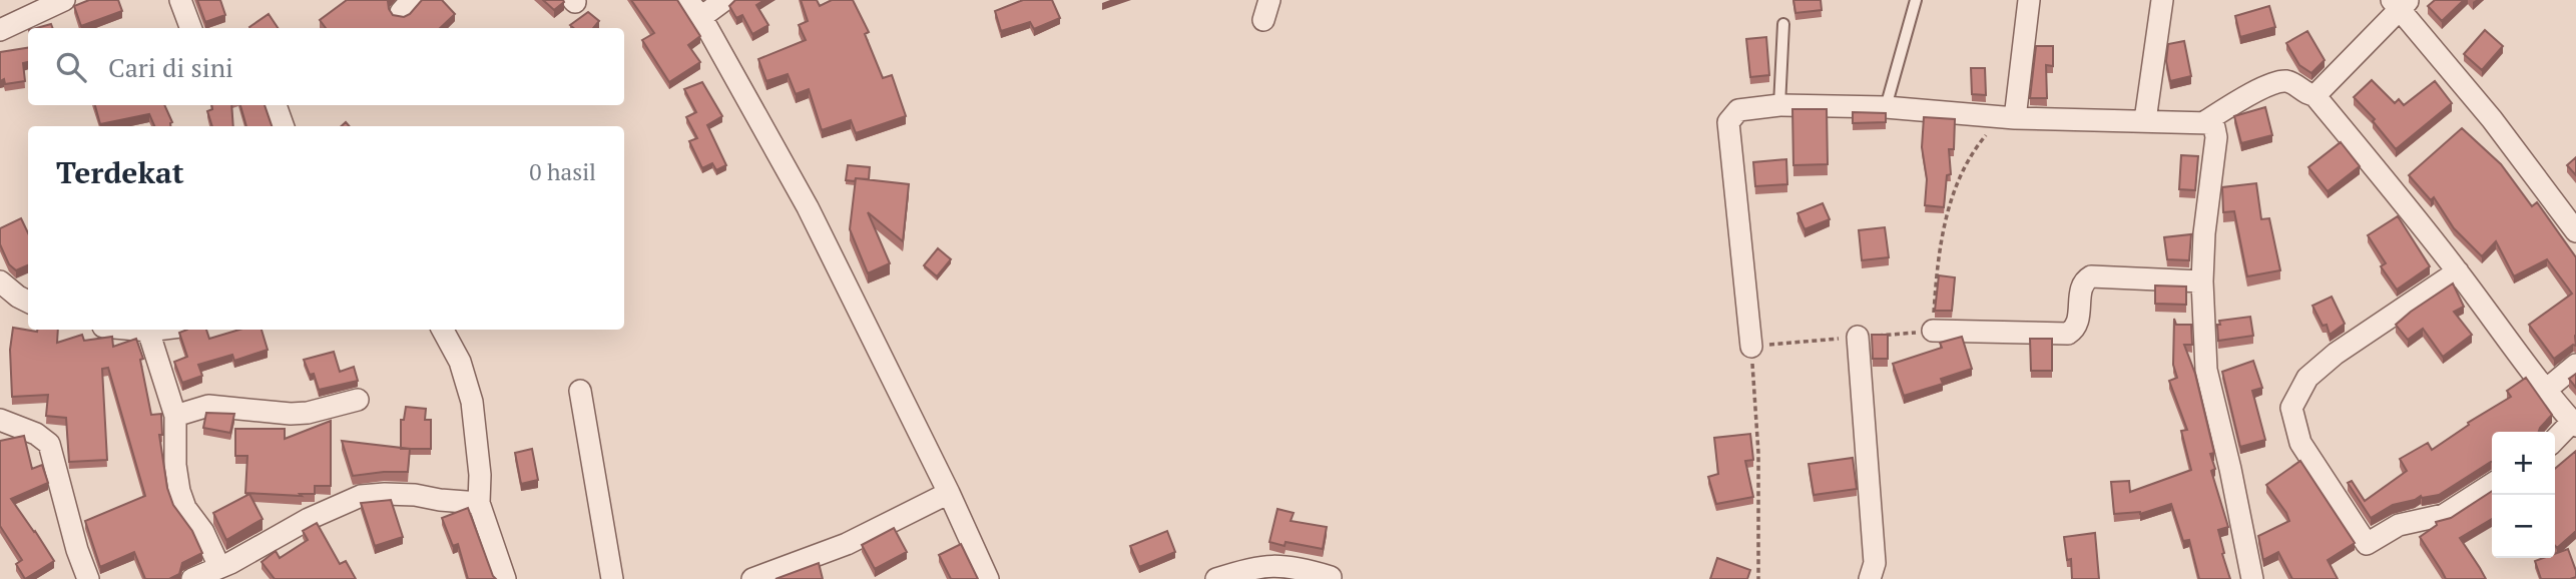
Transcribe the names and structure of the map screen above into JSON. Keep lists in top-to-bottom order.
{
  "page": {
    "search": "Cari di sini",
    "heading": ["Terdekat", "0 hasil"],
    "map_buttons": ["+", "−"]
  }
}
